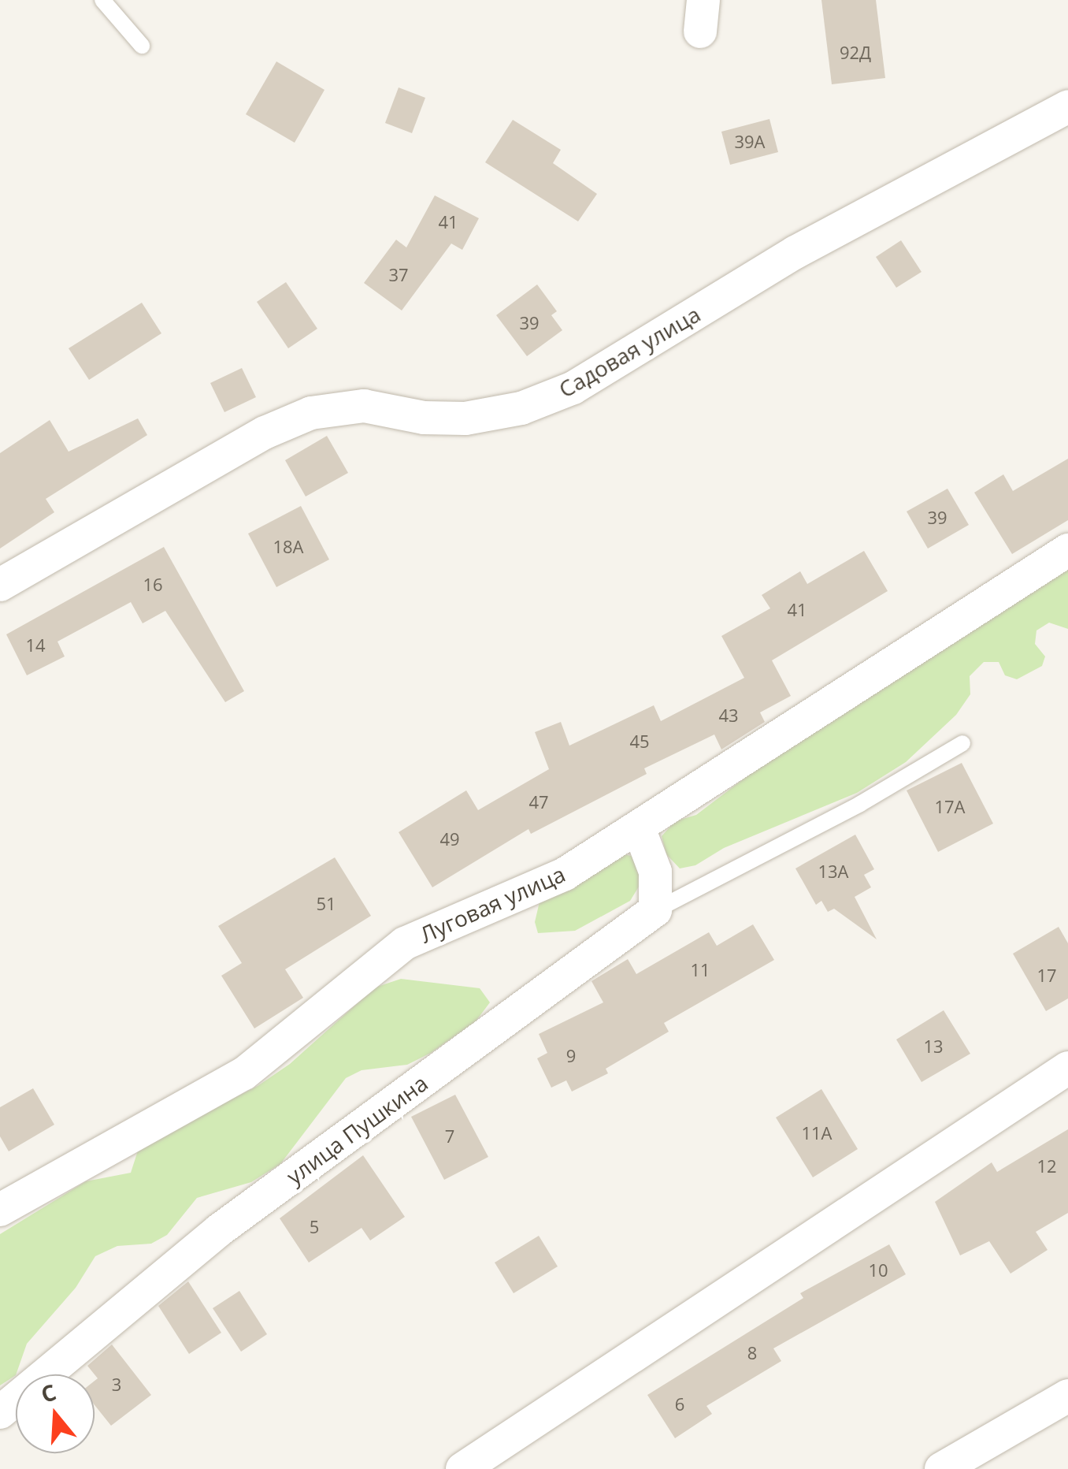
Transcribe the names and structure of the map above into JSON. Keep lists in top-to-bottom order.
{
  "streets": {
    "street": ["Садовая улица", "Луговая улица", "улица Пушкина"]
  },
  "house_numbers": [
    "92Д",
    "39А",
    "41",
    "37",
    "39",
    "39",
    "18А",
    "16",
    "41",
    "14",
    "43",
    "45",
    "47",
    "17А",
    "49",
    "13А",
    "51",
    "11",
    "17",
    "13",
    "9",
    "11А",
    "7",
    "12",
    "5",
    "10",
    "8",
    "3",
    "6"
  ],
  "north": "top"
}
